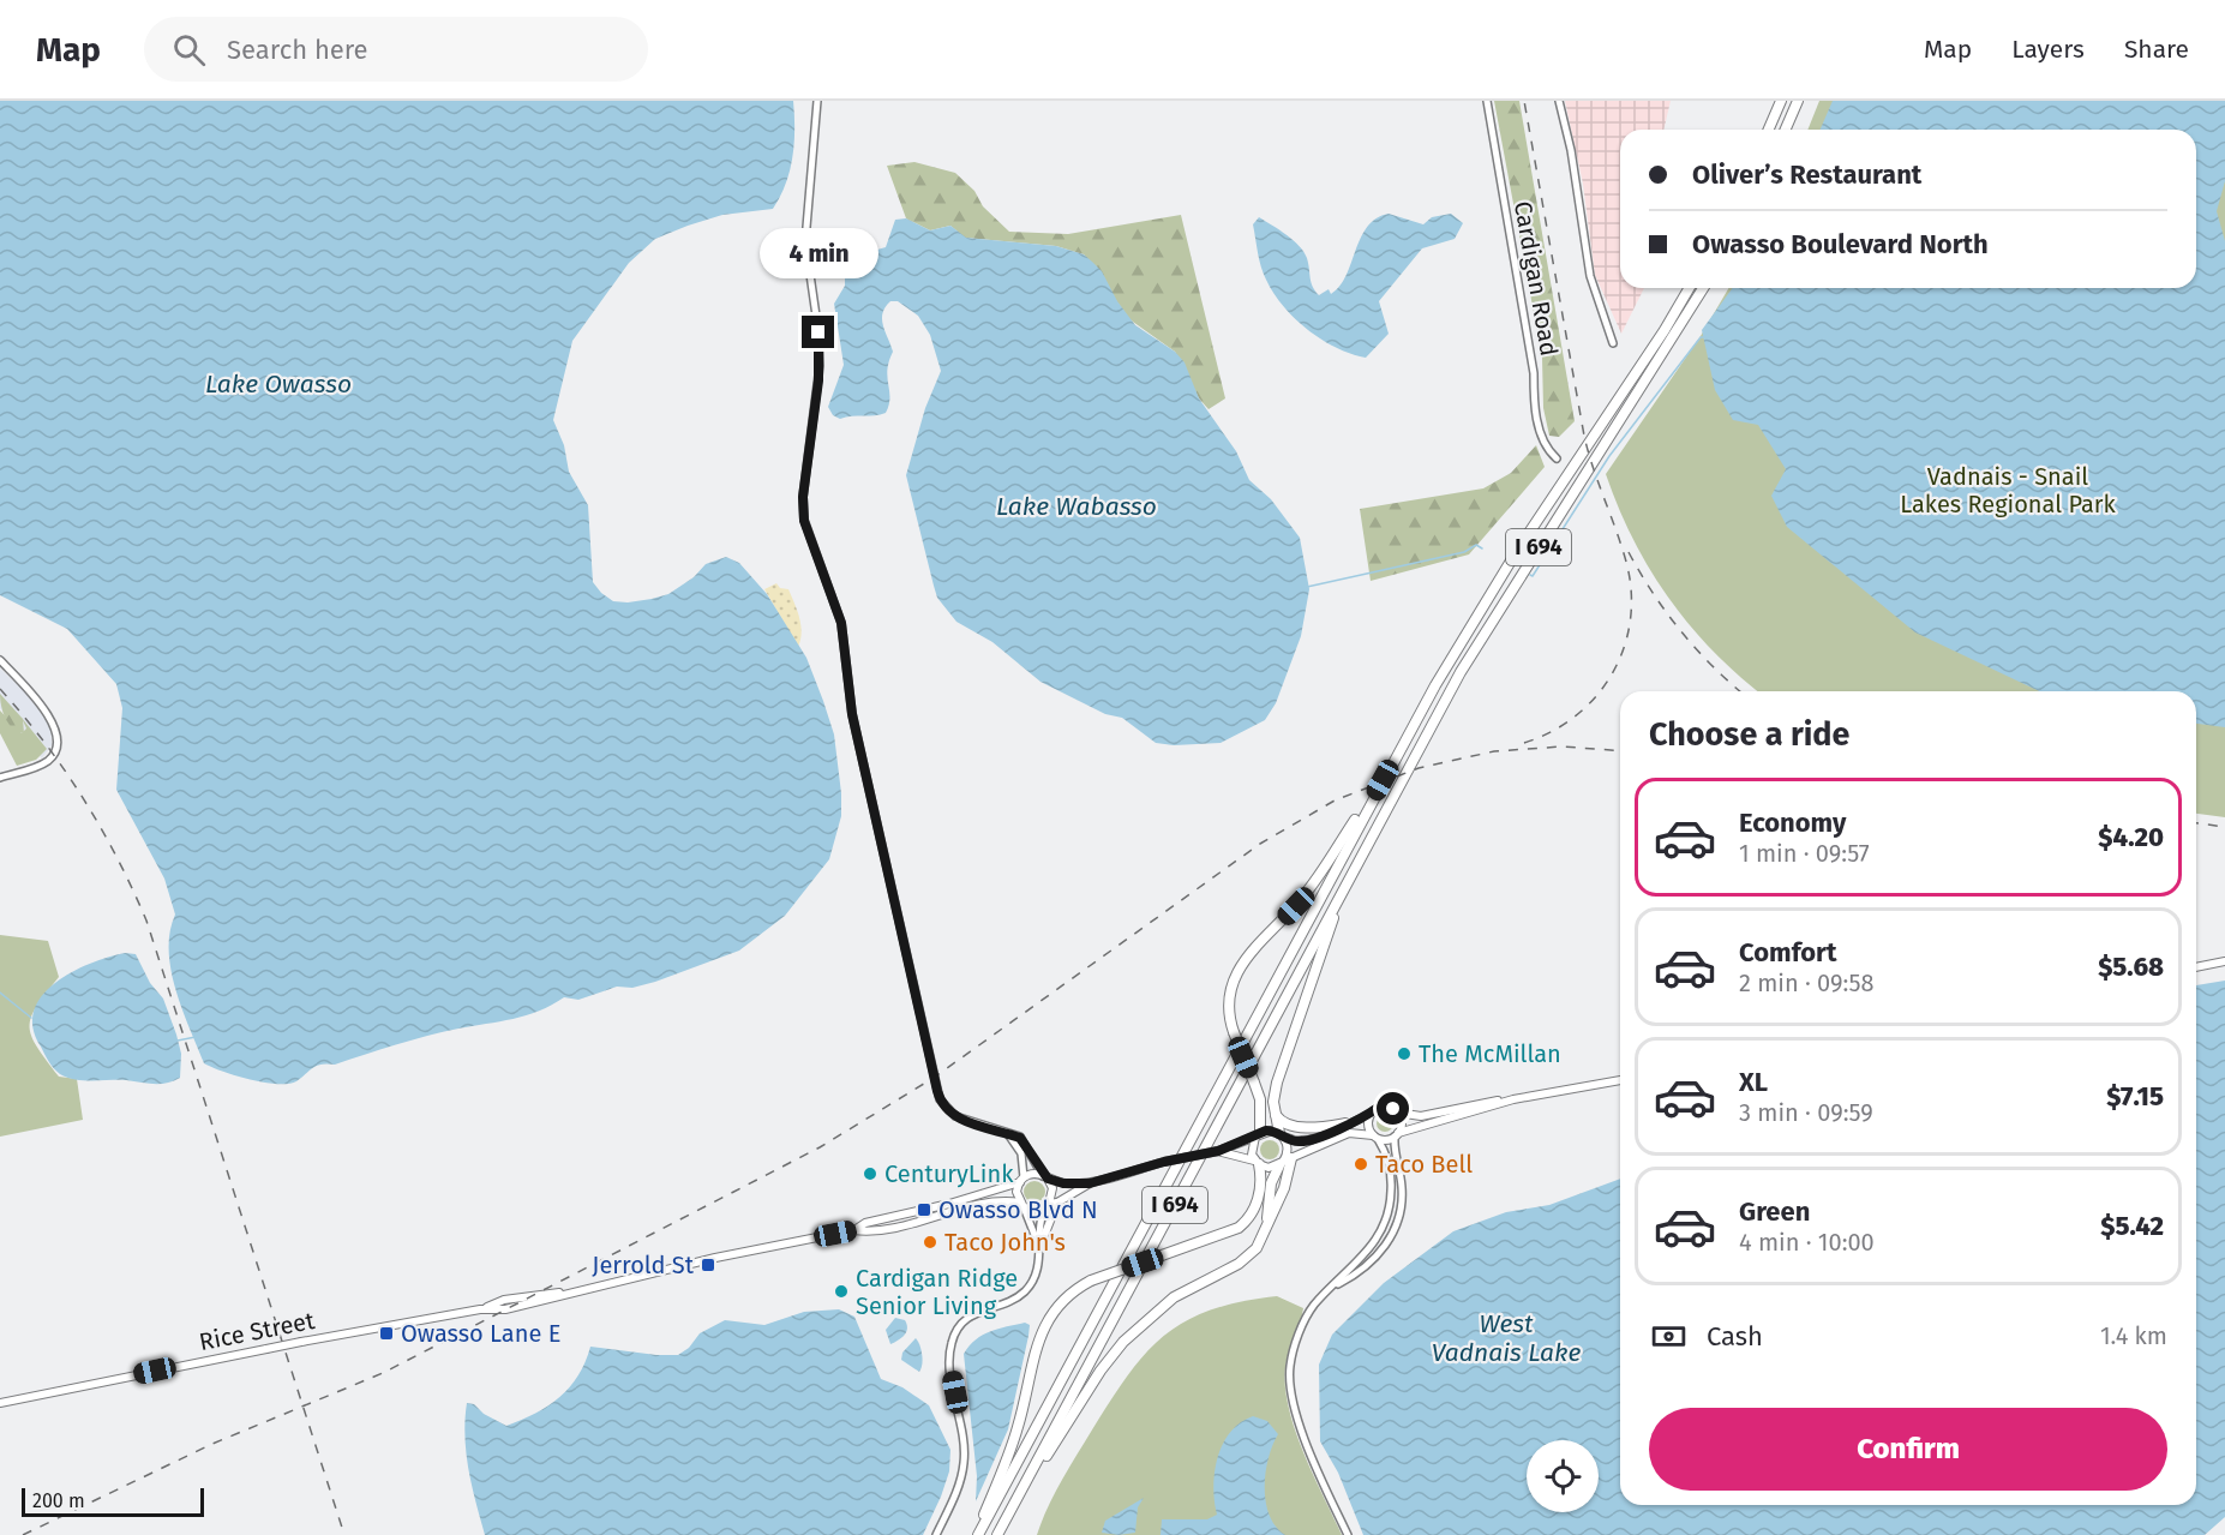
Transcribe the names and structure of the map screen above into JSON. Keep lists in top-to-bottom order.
{
  "streets": {
    "highway": ["I 694"],
    "main road": ["Rice Street"],
    "street": ["Cardigan Road"]
  },
  "water": ["Lake Owasso", "Lake Wabasso", "West Vadnais Lake"],
  "parks": ["Vadnais - Snail Lakes Regional Park"],
  "places": {
    "other": [
      "The McMillan",
      "Taco Bell",
      "CenturyLink",
      "Taco John's",
      "Cardigan Ridge Senior Living"
    ],
    "transit": ["Owasso Blvd N", "Jerrold St", "Owasso Lane E"]
  },
  "scale_bar": "200 m",
  "page": {
    "header": "Map",
    "search": "Search here",
    "nav": ["Map", "Layers", "Share"],
    "banner": ["Oliver’s Restaurant", "Owasso Boulevard North"],
    "bubble": "4 min",
    "heading": "Choose a ride",
    "list": [
      {
        "name": "Economy",
        "note": "1 min · 09:57",
        "value": "$4.20"
      },
      {
        "name": "Comfort",
        "note": "2 min · 09:58",
        "value": "$5.68"
      },
      {
        "name": "XL",
        "note": "3 min · 09:59",
        "value": "$7.15"
      },
      {
        "name": "Green",
        "note": "4 min · 10:00",
        "value": "$5.42"
      }
    ],
    "pay": ["Cash", "1.4 km"],
    "buttons": "Confirm",
    "scale": "200 m"
  }
}
